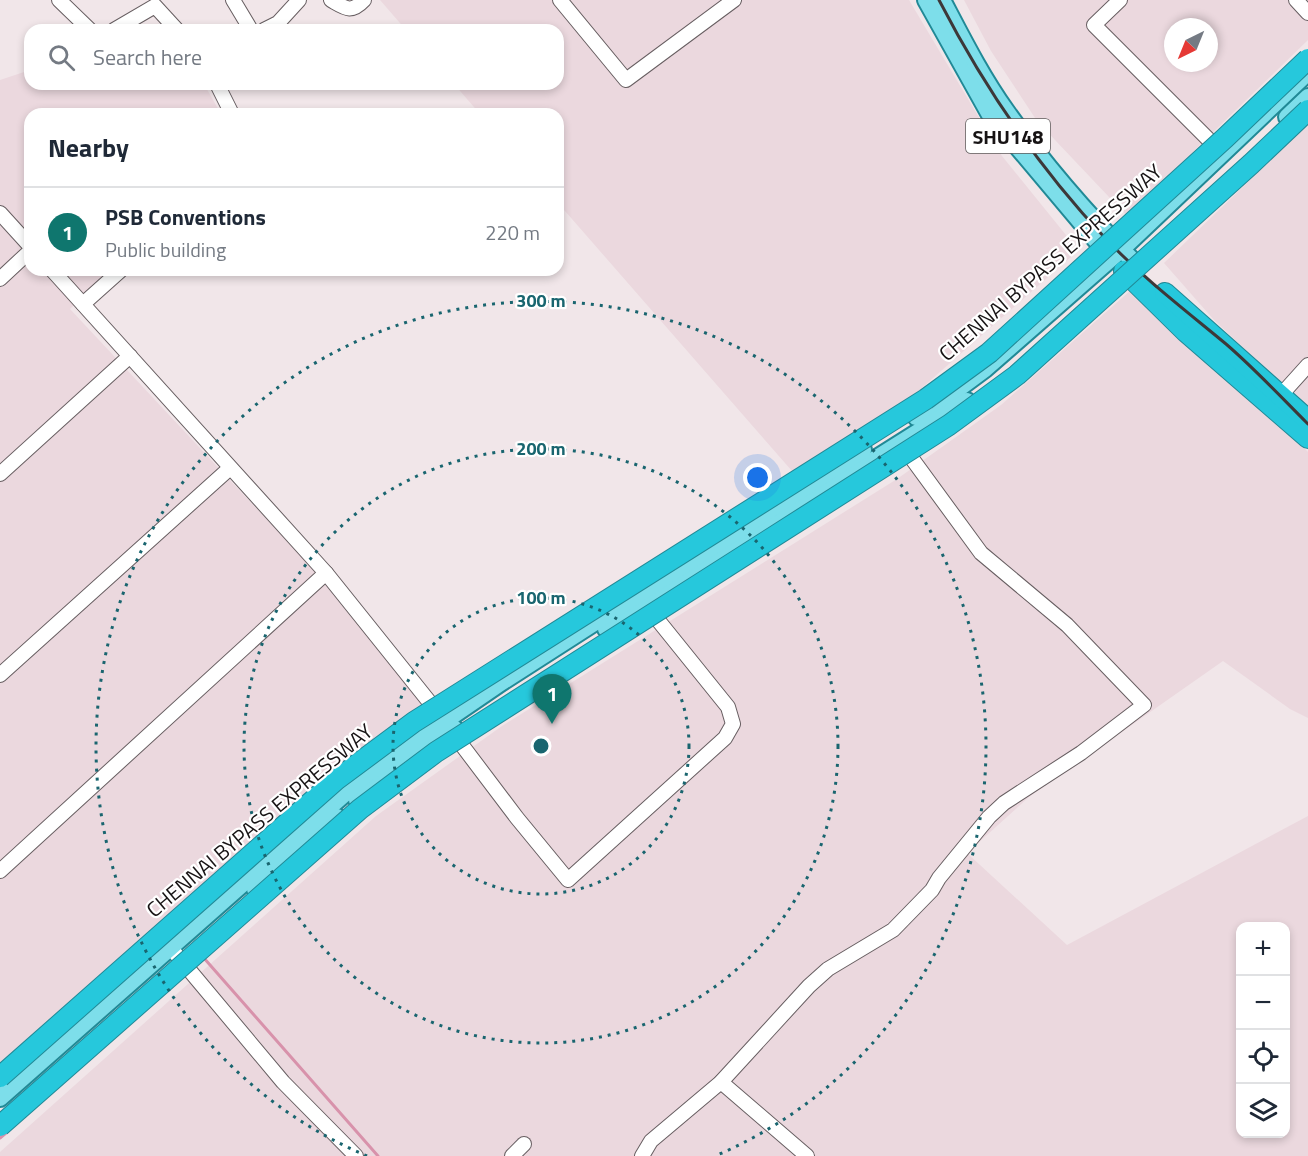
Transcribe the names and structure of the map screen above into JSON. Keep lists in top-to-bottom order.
{
  "streets": {
    "highway": ["SHU148", "CHENNAI BYPASS EXPRESSWAY"]
  },
  "north": "bottom left",
  "page": {
    "search": "Search here",
    "heading": "Nearby",
    "list": [
      {
        "mark": "1",
        "name": "PSB Conventions",
        "note": "Public building",
        "value": "220 m"
      }
    ],
    "pins": "1",
    "map_buttons": ["+", "−"]
  },
  "rings": ["300 m", "200 m", "100 m"]
}
